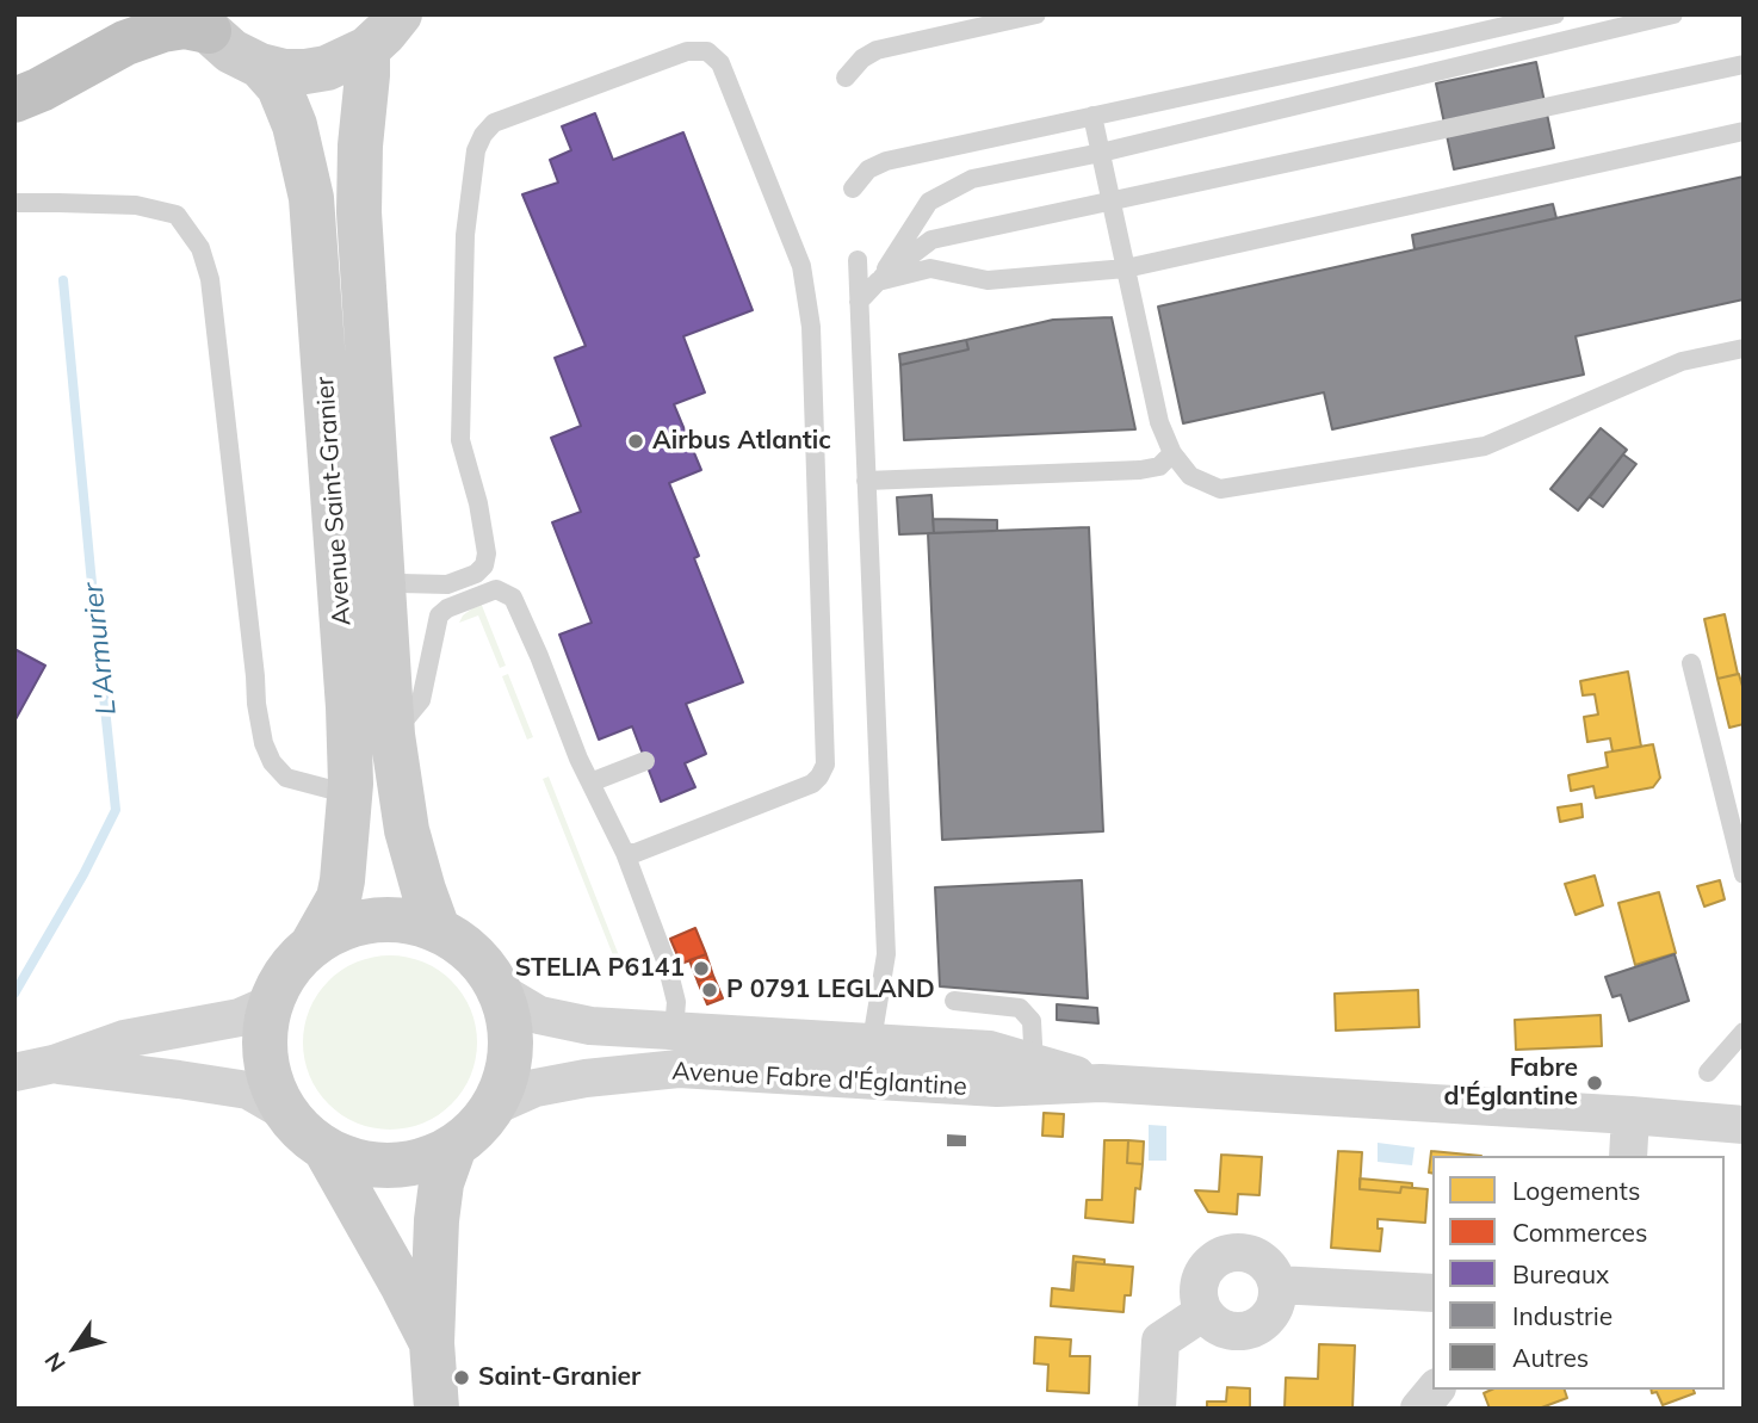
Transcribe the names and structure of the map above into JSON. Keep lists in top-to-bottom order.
{
  "streets": {
    "street": ["Avenue Saint-Granier", "Avenue Fabre d'Églantine"]
  },
  "crossings": [
    ["Avenue Saint-Granier", "Avenue Fabre d'Églantine"]
  ],
  "water": ["L'Armurier"],
  "places": [
    "Airbus Atlantic",
    "STELIA P6141",
    "P 0791 LEGLAND",
    "Fabre d'Églantine",
    "Saint-Granier"
  ],
  "legend": [
    "Logements",
    "Commerces",
    "Bureaux",
    "Industrie",
    "Autres"
  ],
  "north": "bottom left"
}
